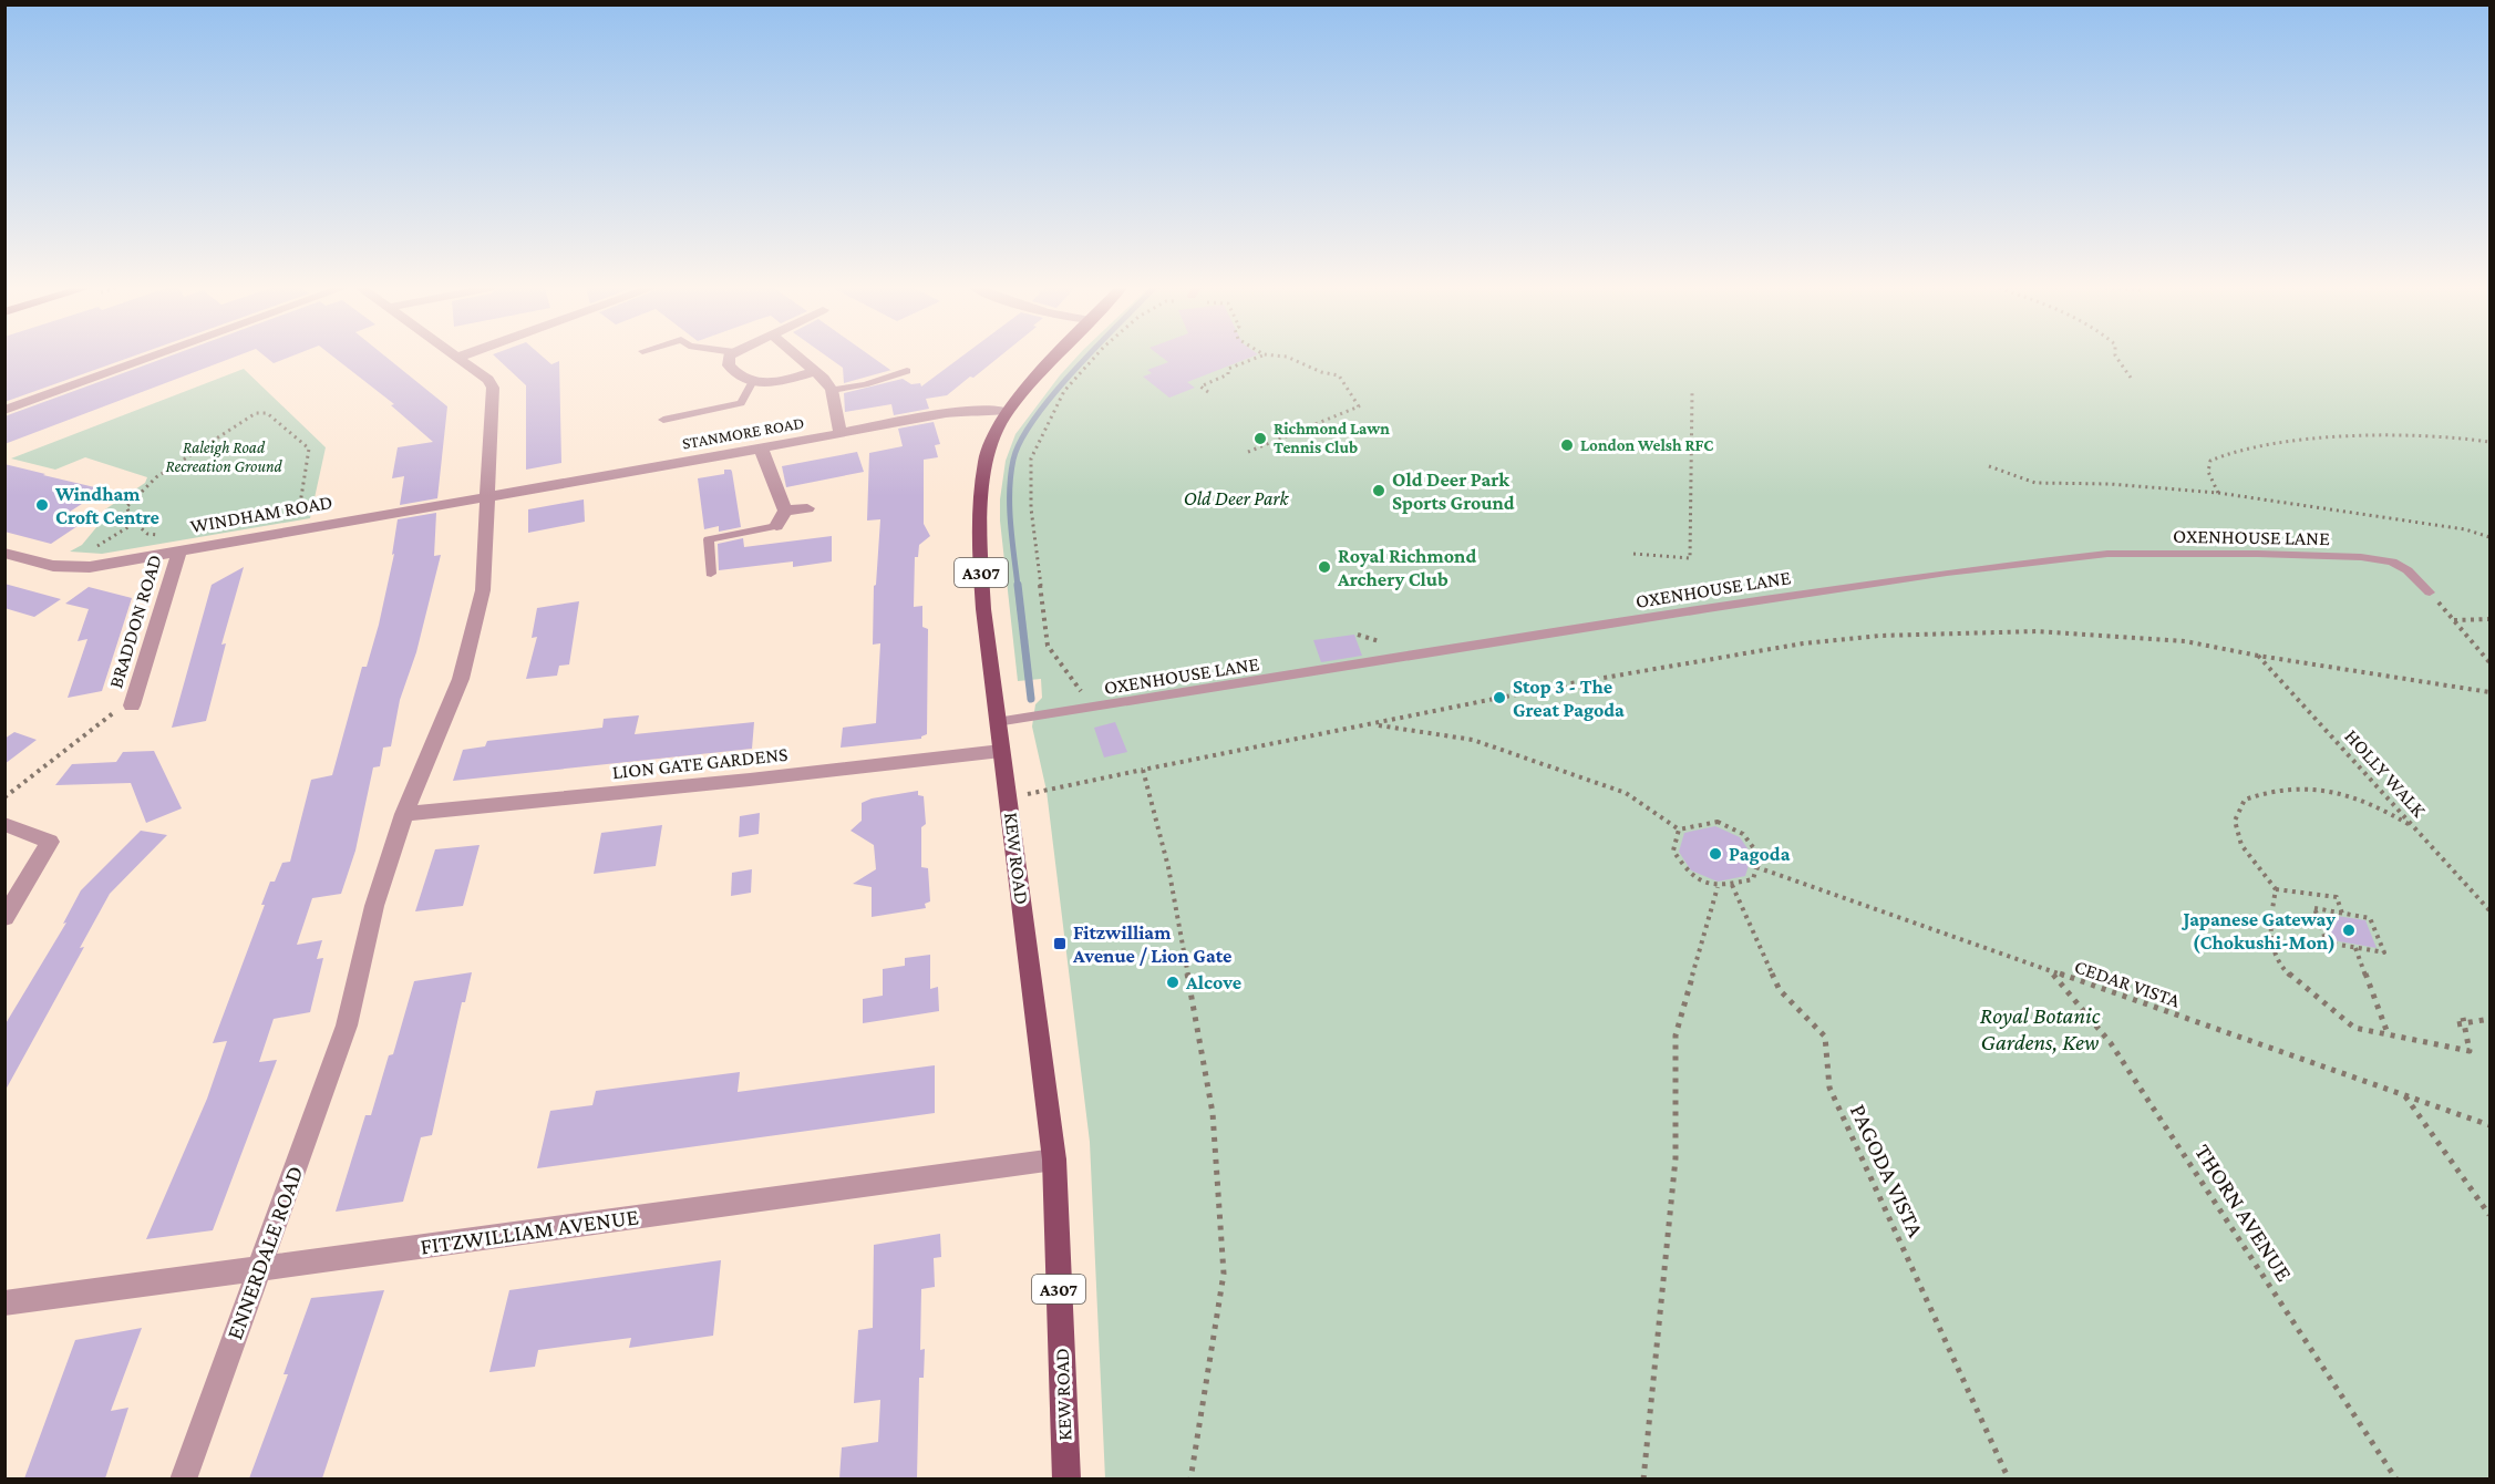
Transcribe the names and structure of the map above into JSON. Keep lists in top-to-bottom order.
{
  "streets": {
    "main road": ["A307", "KEW ROAD"],
    "street": [
      "STANMORE ROAD",
      "WINDHAM ROAD",
      "BRADDON ROAD",
      "LION GATE GARDENS",
      "FITZWILLIAM AVENUE",
      "ENNERDALE ROAD"
    ],
    "lane": ["OXENHOUSE LANE"],
    "path": [
      "HOLLY WALK",
      "CEDAR VISTA",
      "PAGODA VISTA",
      "THORN AVENUE"
    ]
  },
  "crossings": [
    ["STANMORE ROAD", "WINDHAM ROAD"],
    ["STANMORE ROAD", "KEW ROAD"],
    ["WINDHAM ROAD", "BRADDON ROAD"],
    ["OXENHOUSE LANE", "KEW ROAD"],
    ["LION GATE GARDENS", "KEW ROAD"],
    ["LION GATE GARDENS", "ENNERDALE ROAD"],
    ["KEW ROAD", "FITZWILLIAM AVENUE"],
    ["CEDAR VISTA", "PAGODA VISTA"],
    ["CEDAR VISTA", "THORN AVENUE"],
    ["FITZWILLIAM AVENUE", "ENNERDALE ROAD"]
  ],
  "parks": ["Raleigh Road Recreation Ground", "Old Deer Park", "Royal Botanic Gardens, Kew"],
  "places": {
    "other": [
      "Richmond Lawn Tennis Club",
      "London Welsh RFC",
      "Old Deer Park Sports Ground",
      "Windham Croft Centre",
      "Royal Richmond Archery Club",
      "Stop 3 - The Great Pagoda",
      "Pagoda",
      "Japanese Gateway (Chokushi-Mon)",
      "Alcove"
    ],
    "transit": ["Fitzwilliam Avenue / Lion Gate"]
  }
}
